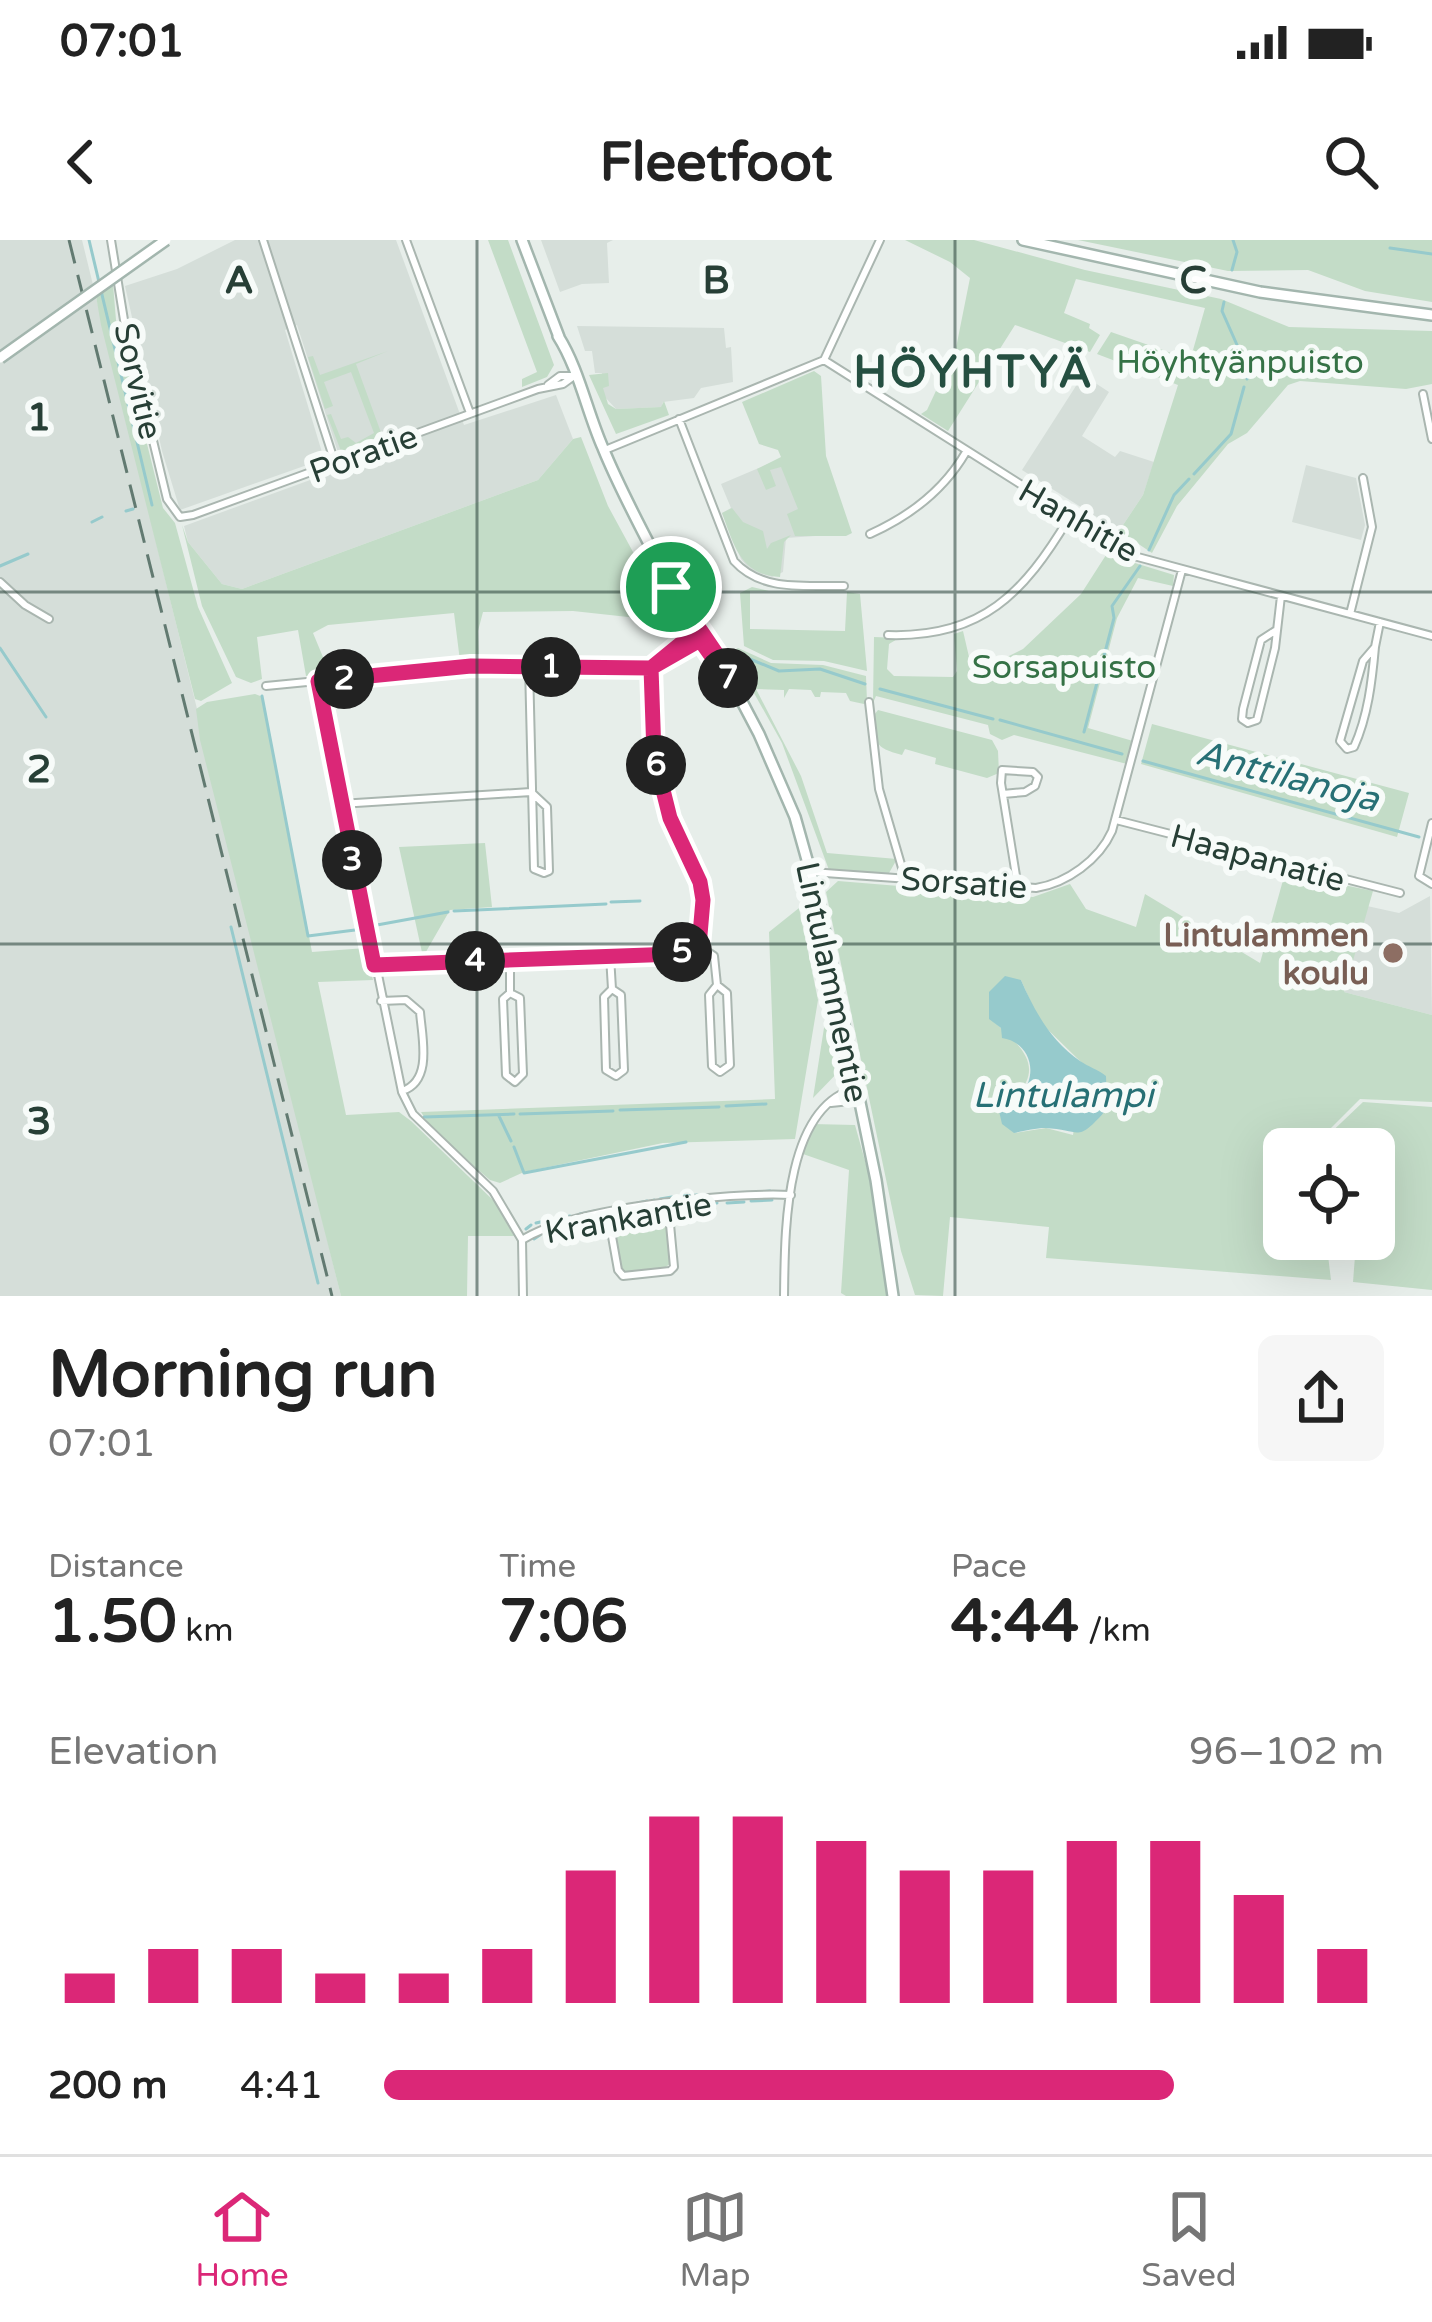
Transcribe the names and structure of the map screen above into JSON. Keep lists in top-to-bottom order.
{
  "streets": {
    "street": [
      "Sorvitie",
      "Poratie",
      "Hanhitie",
      "Haapanatie",
      "Sorsatie",
      "Lintulammentie",
      "Krankantie"
    ]
  },
  "crossings": [
    ["Sorvitie", "Poratie"],
    ["Poratie", "Lintulammentie"],
    ["Hanhitie", "Sorsatie"],
    ["Haapanatie", "Sorsatie"],
    ["Sorsatie", "Lintulammentie"]
  ],
  "districts": ["HÖYHTYÄ"],
  "water": ["Anttilanoja", "Lintulampi"],
  "parks": ["Höyhtyänpuisto", "Sorsapuisto"],
  "places": ["Lintulammen koulu"],
  "page": {
    "status": "07:01",
    "header": "Fleetfoot",
    "pins": [
      "1",
      "7",
      "2",
      "6",
      "3",
      "5",
      "4"
    ],
    "heading": ["Morning run", "07:01"],
    "stats": [
      ["Distance", "1.50 km"],
      ["Time", "7:06"],
      ["Pace", "4:44 /km"]
    ],
    "chart": ["Elevation", "96–102 m"],
    "list": [
      {
        "name": "200 m",
        "note": "4:41"
      }
    ],
    "tabs": ["Home", "Map", "Saved"]
  },
  "grid": {
    "columns": ["A", "B", "C"],
    "rows": ["1", "2", "3"]
  }
}
